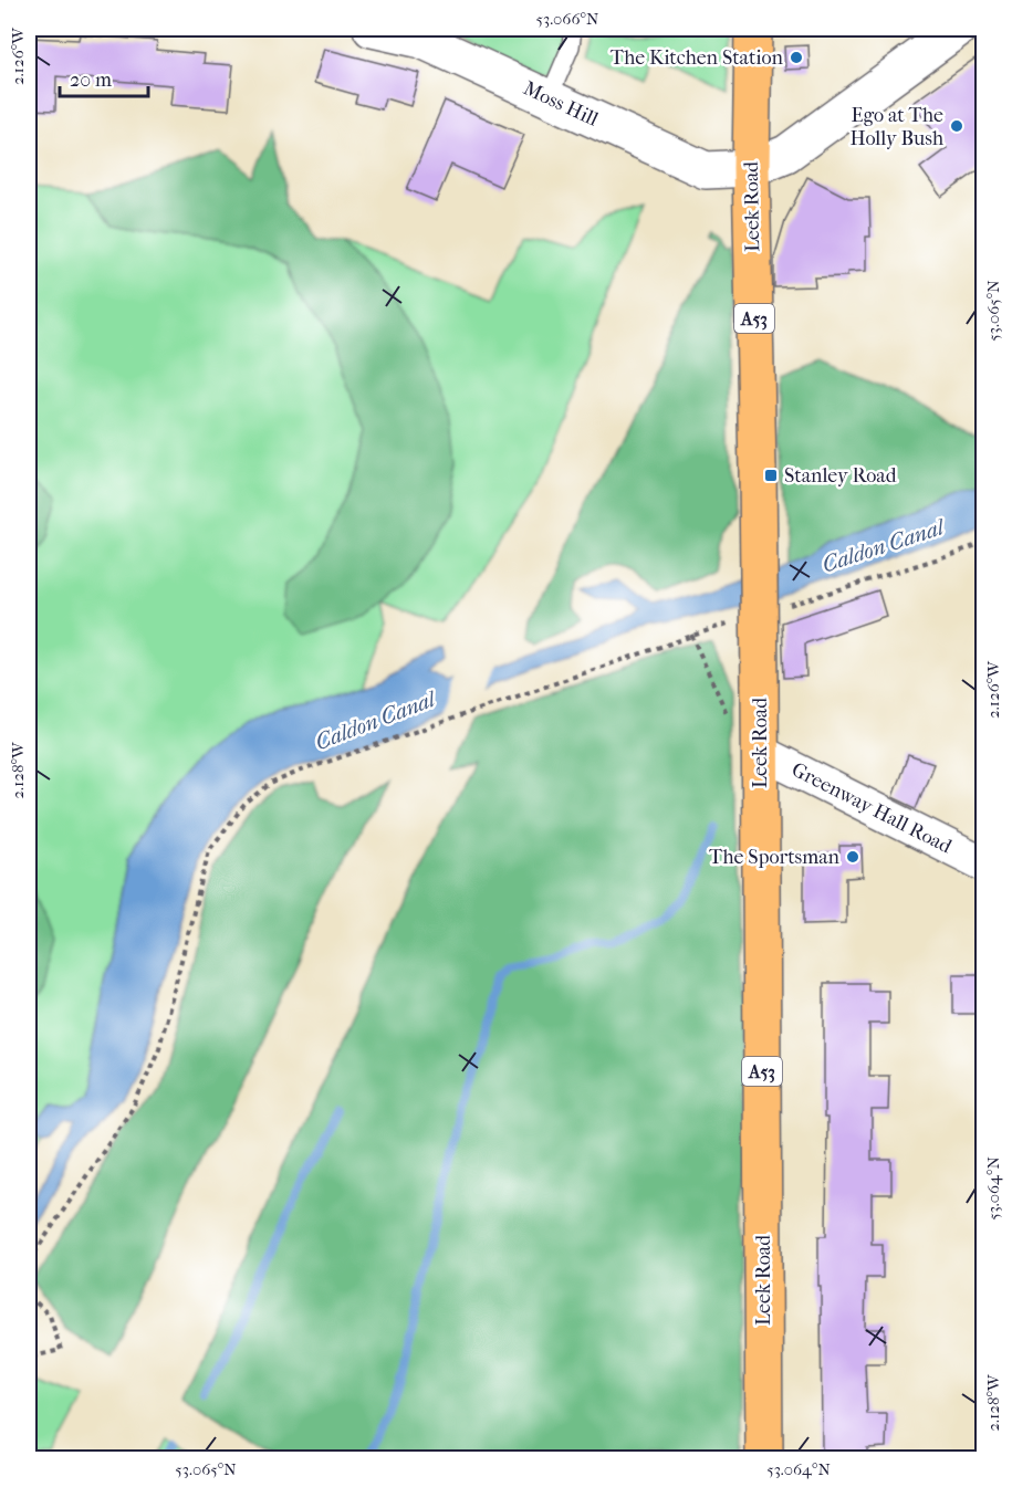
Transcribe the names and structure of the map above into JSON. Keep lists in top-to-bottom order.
{
  "streets": {
    "highway": ["Leek Road", "A53"],
    "street": ["Moss Hill", "Greenway Hall Road"]
  },
  "crossings": [
    ["Moss Hill", "Leek Road"],
    ["Leek Road", "Greenway Hall Road"]
  ],
  "water": ["Caldon Canal"],
  "places": {
    "other": ["The Kitchen Station", "Ego at The Holly Bush", "The Sportsman"],
    "transit": ["Stanley Road"]
  },
  "scale_bar": "20 m",
  "coordinates": [
    "53.066°N",
    "2.126°W",
    "53.065°N",
    "2.128°W",
    "53.064°N"
  ]
}
